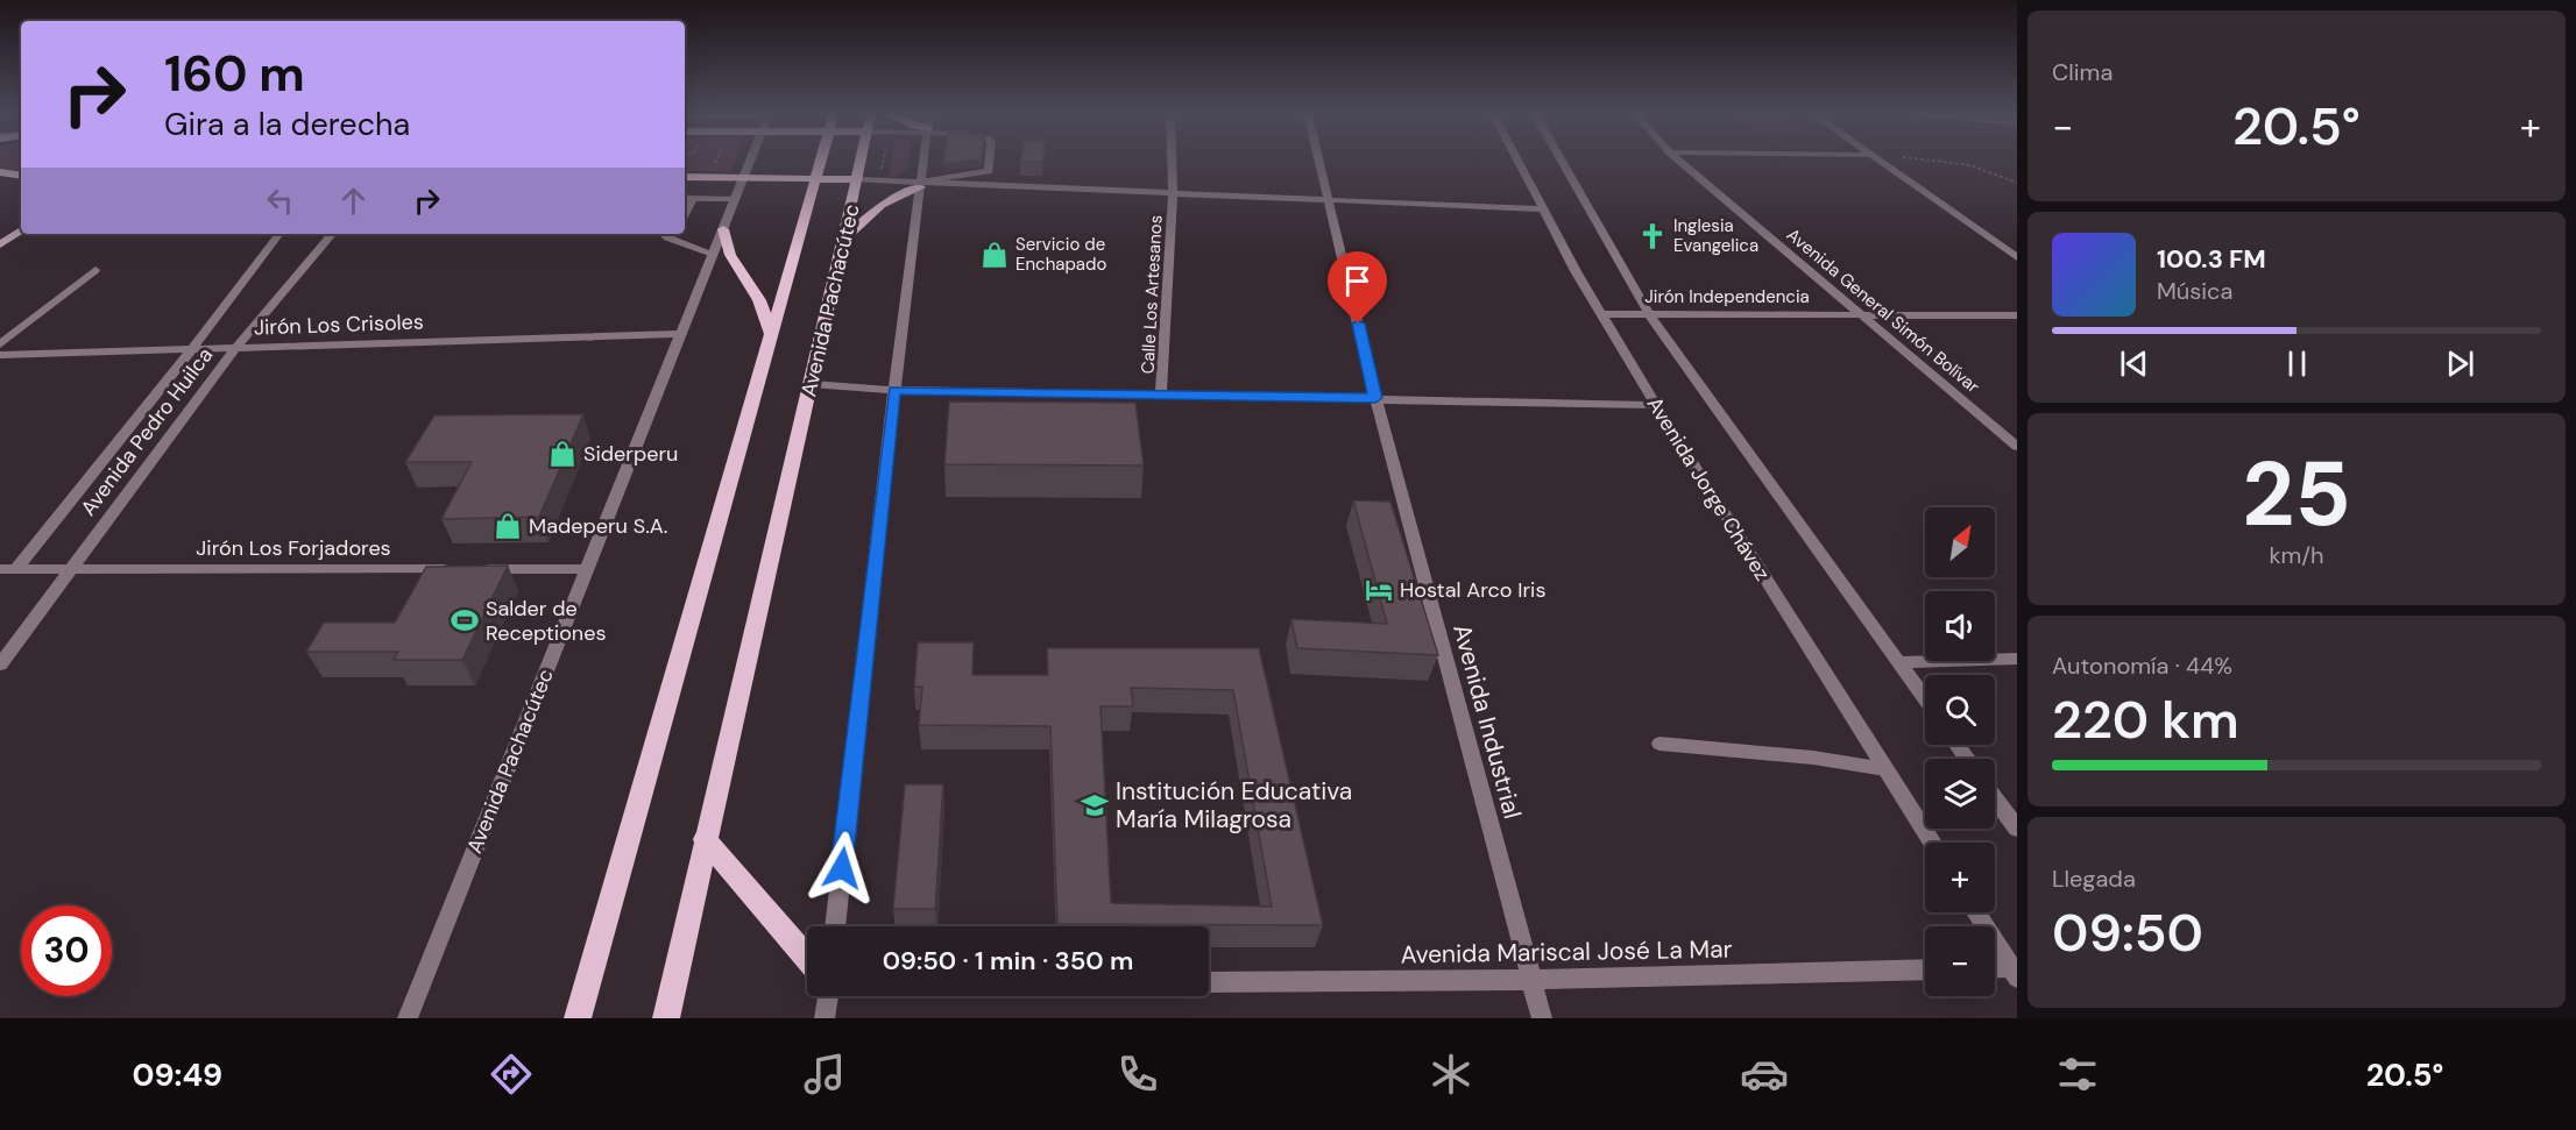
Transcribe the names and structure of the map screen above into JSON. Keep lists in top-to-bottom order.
{
  "streets": {
    "main road": ["Avenida Pachacútec"],
    "street": [
      "Calle Los Artesanos",
      "Jirón Independencia",
      "Avenida General Simón Bolívar",
      "Jirón Los Crisoles",
      "Avenida Pedro Huilca",
      "Avenida Jorge Chávez",
      "Jirón Los Forjadores",
      "Avenida Industrial",
      "Avenida Mariscal José La Mar"
    ]
  },
  "crossings": [
    ["Jirón Independencia", "Avenida General Simón Bolívar"],
    ["Jirón Independencia", "Avenida Jorge Chávez"],
    ["Avenida Pachacútec", "Jirón Los Crisoles"],
    ["Avenida Pachacútec", "Jirón Los Forjadores"],
    ["Jirón Los Crisoles", "Avenida Pedro Huilca"],
    ["Avenida Pedro Huilca", "Jirón Los Forjadores"],
    ["Avenida Industrial", "Avenida Mariscal José La Mar"]
  ],
  "places": {
    "church": ["Inglesia Evangelica"],
    "shop": ["Servicio de Enchapado", "Siderperu", "Madeperu S.A."],
    "hotel": ["Hostal Arco Iris"],
    "sports": ["Salder de Receptiones"],
    "school or university": ["Institución Educativa María Milagrosa"]
  },
  "north": "top right",
  "page": {
    "tile": [
      "Clima",
      ["25", "km/h"],
      ["Autonomía · 44%", "220 km"],
      ["Llegada", "09:50"]
    ],
    "turn": ["160 m", "Gira a la derecha"],
    "heat": ["−", "20.5°", "+"],
    "song": ["100.3 FM", "Música"],
    "map_buttons": ["+", "−"],
    "limit": "30",
    "trip": "09:50 · 1 min · 350 m",
    "tabs": ["09:49", "20.5°"]
  }
}
